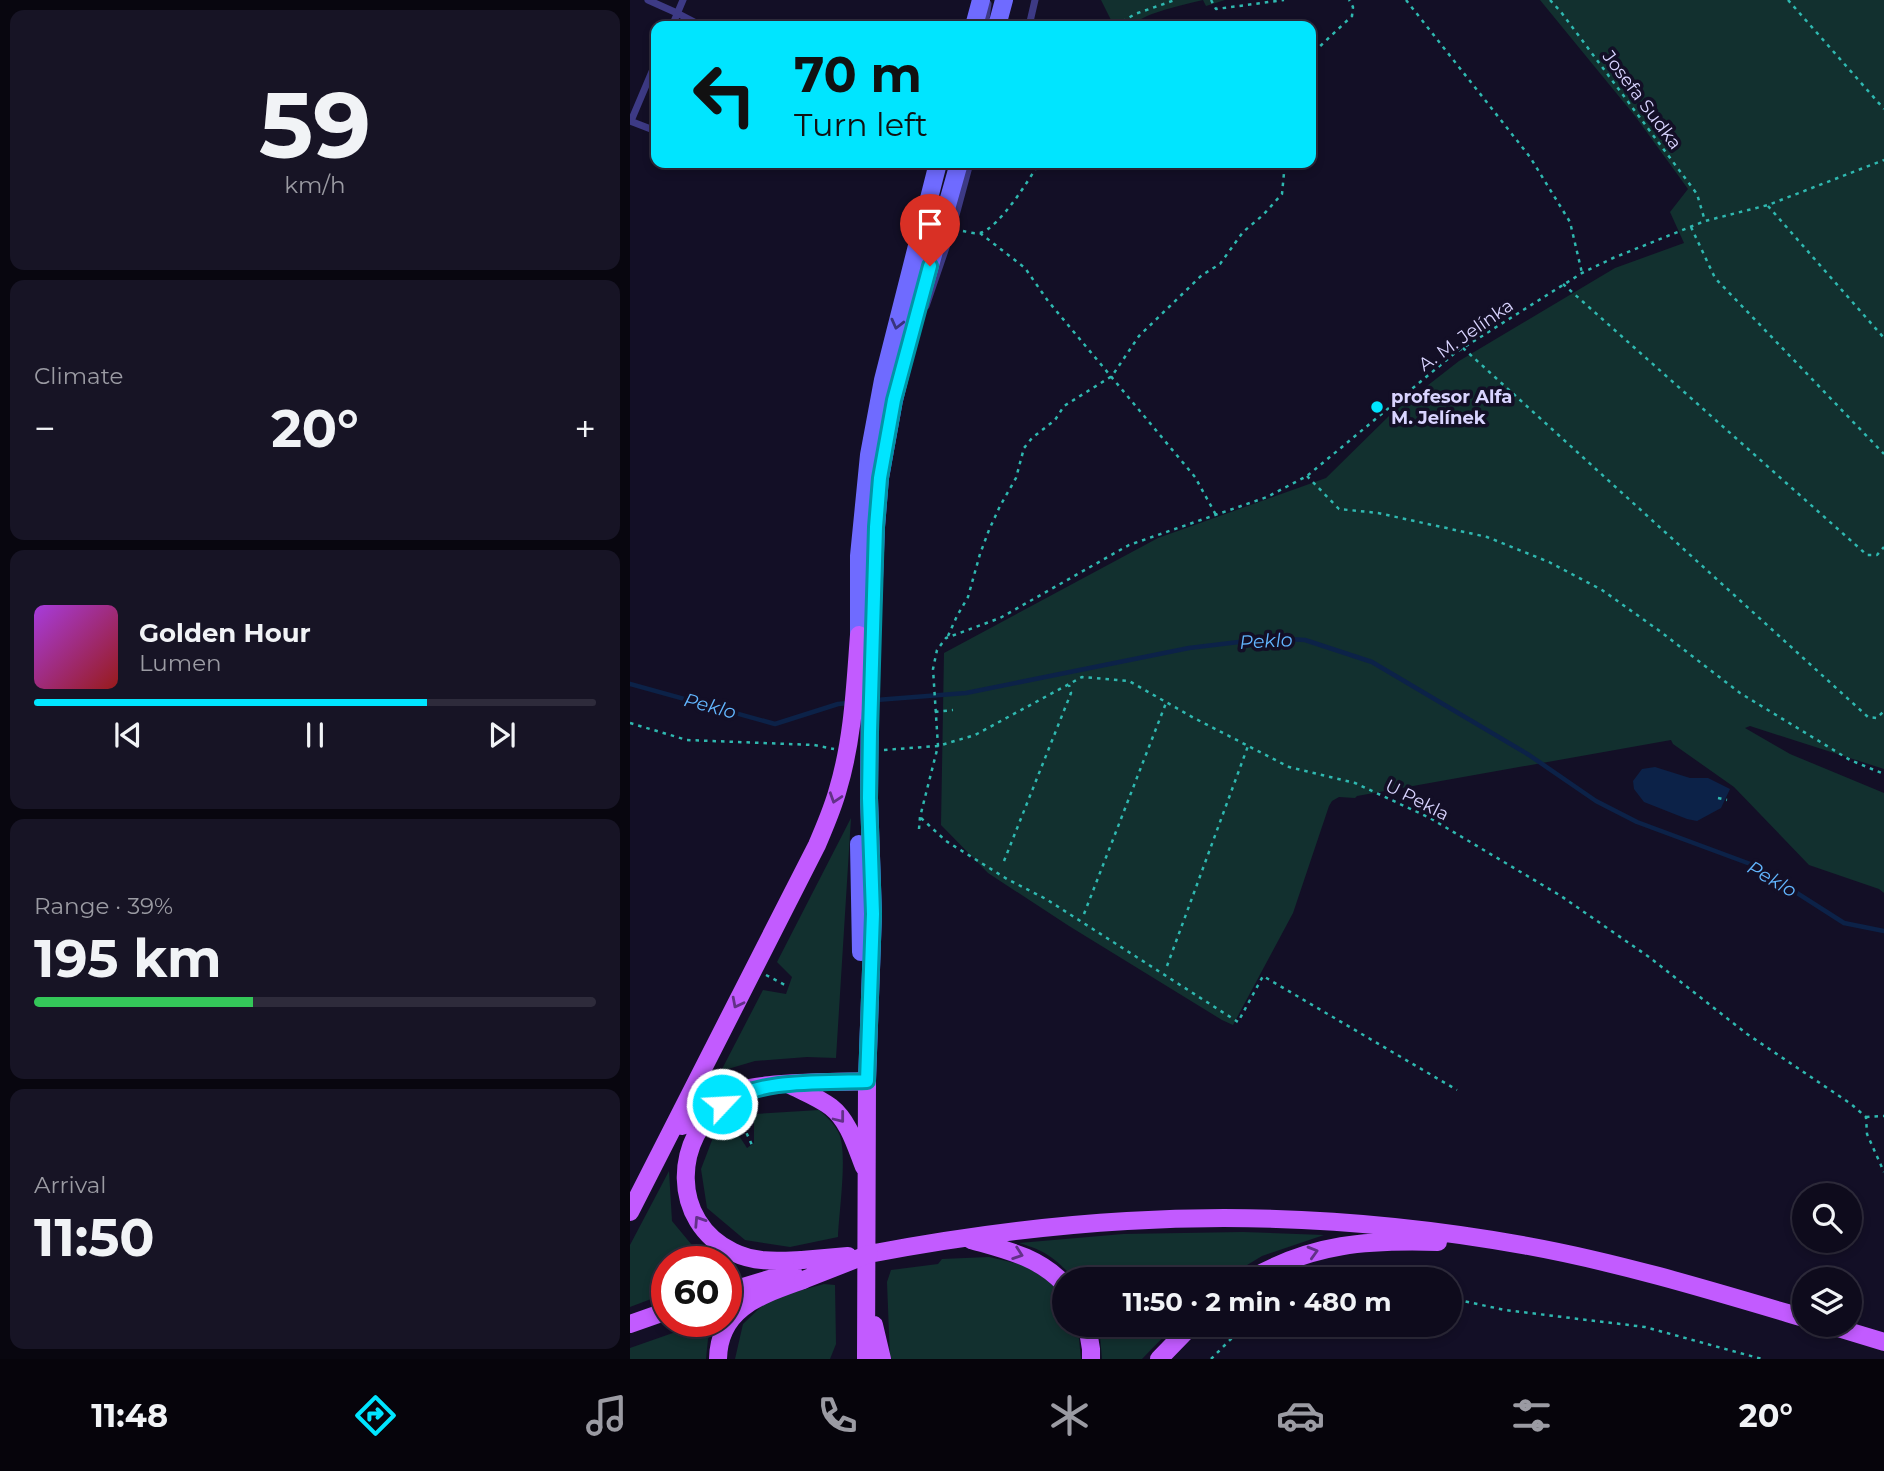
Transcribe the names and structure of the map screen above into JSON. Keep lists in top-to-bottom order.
{
  "streets": {
    "path": ["Josefa Sudka", "A. M. Jelínka", "U Pekla"]
  },
  "crossings": [
    ["Josefa Sudka", "A. M. Jelínka"]
  ],
  "water": ["Peklo"],
  "places": ["profesor Alfa M. Jelínek"],
  "page": {
    "tile": [
      ["59", "km/h"],
      "Climate",
      ["Range · 39%", "195 km"],
      ["Arrival", "11:50"]
    ],
    "turn": ["70 m", "Turn left"],
    "heat": ["−", "20°", "+"],
    "song": ["Golden Hour", "Lumen"],
    "limit": "60",
    "trip": "11:50 · 2 min · 480 m",
    "tabs": ["11:48", "20°"]
  }
}
